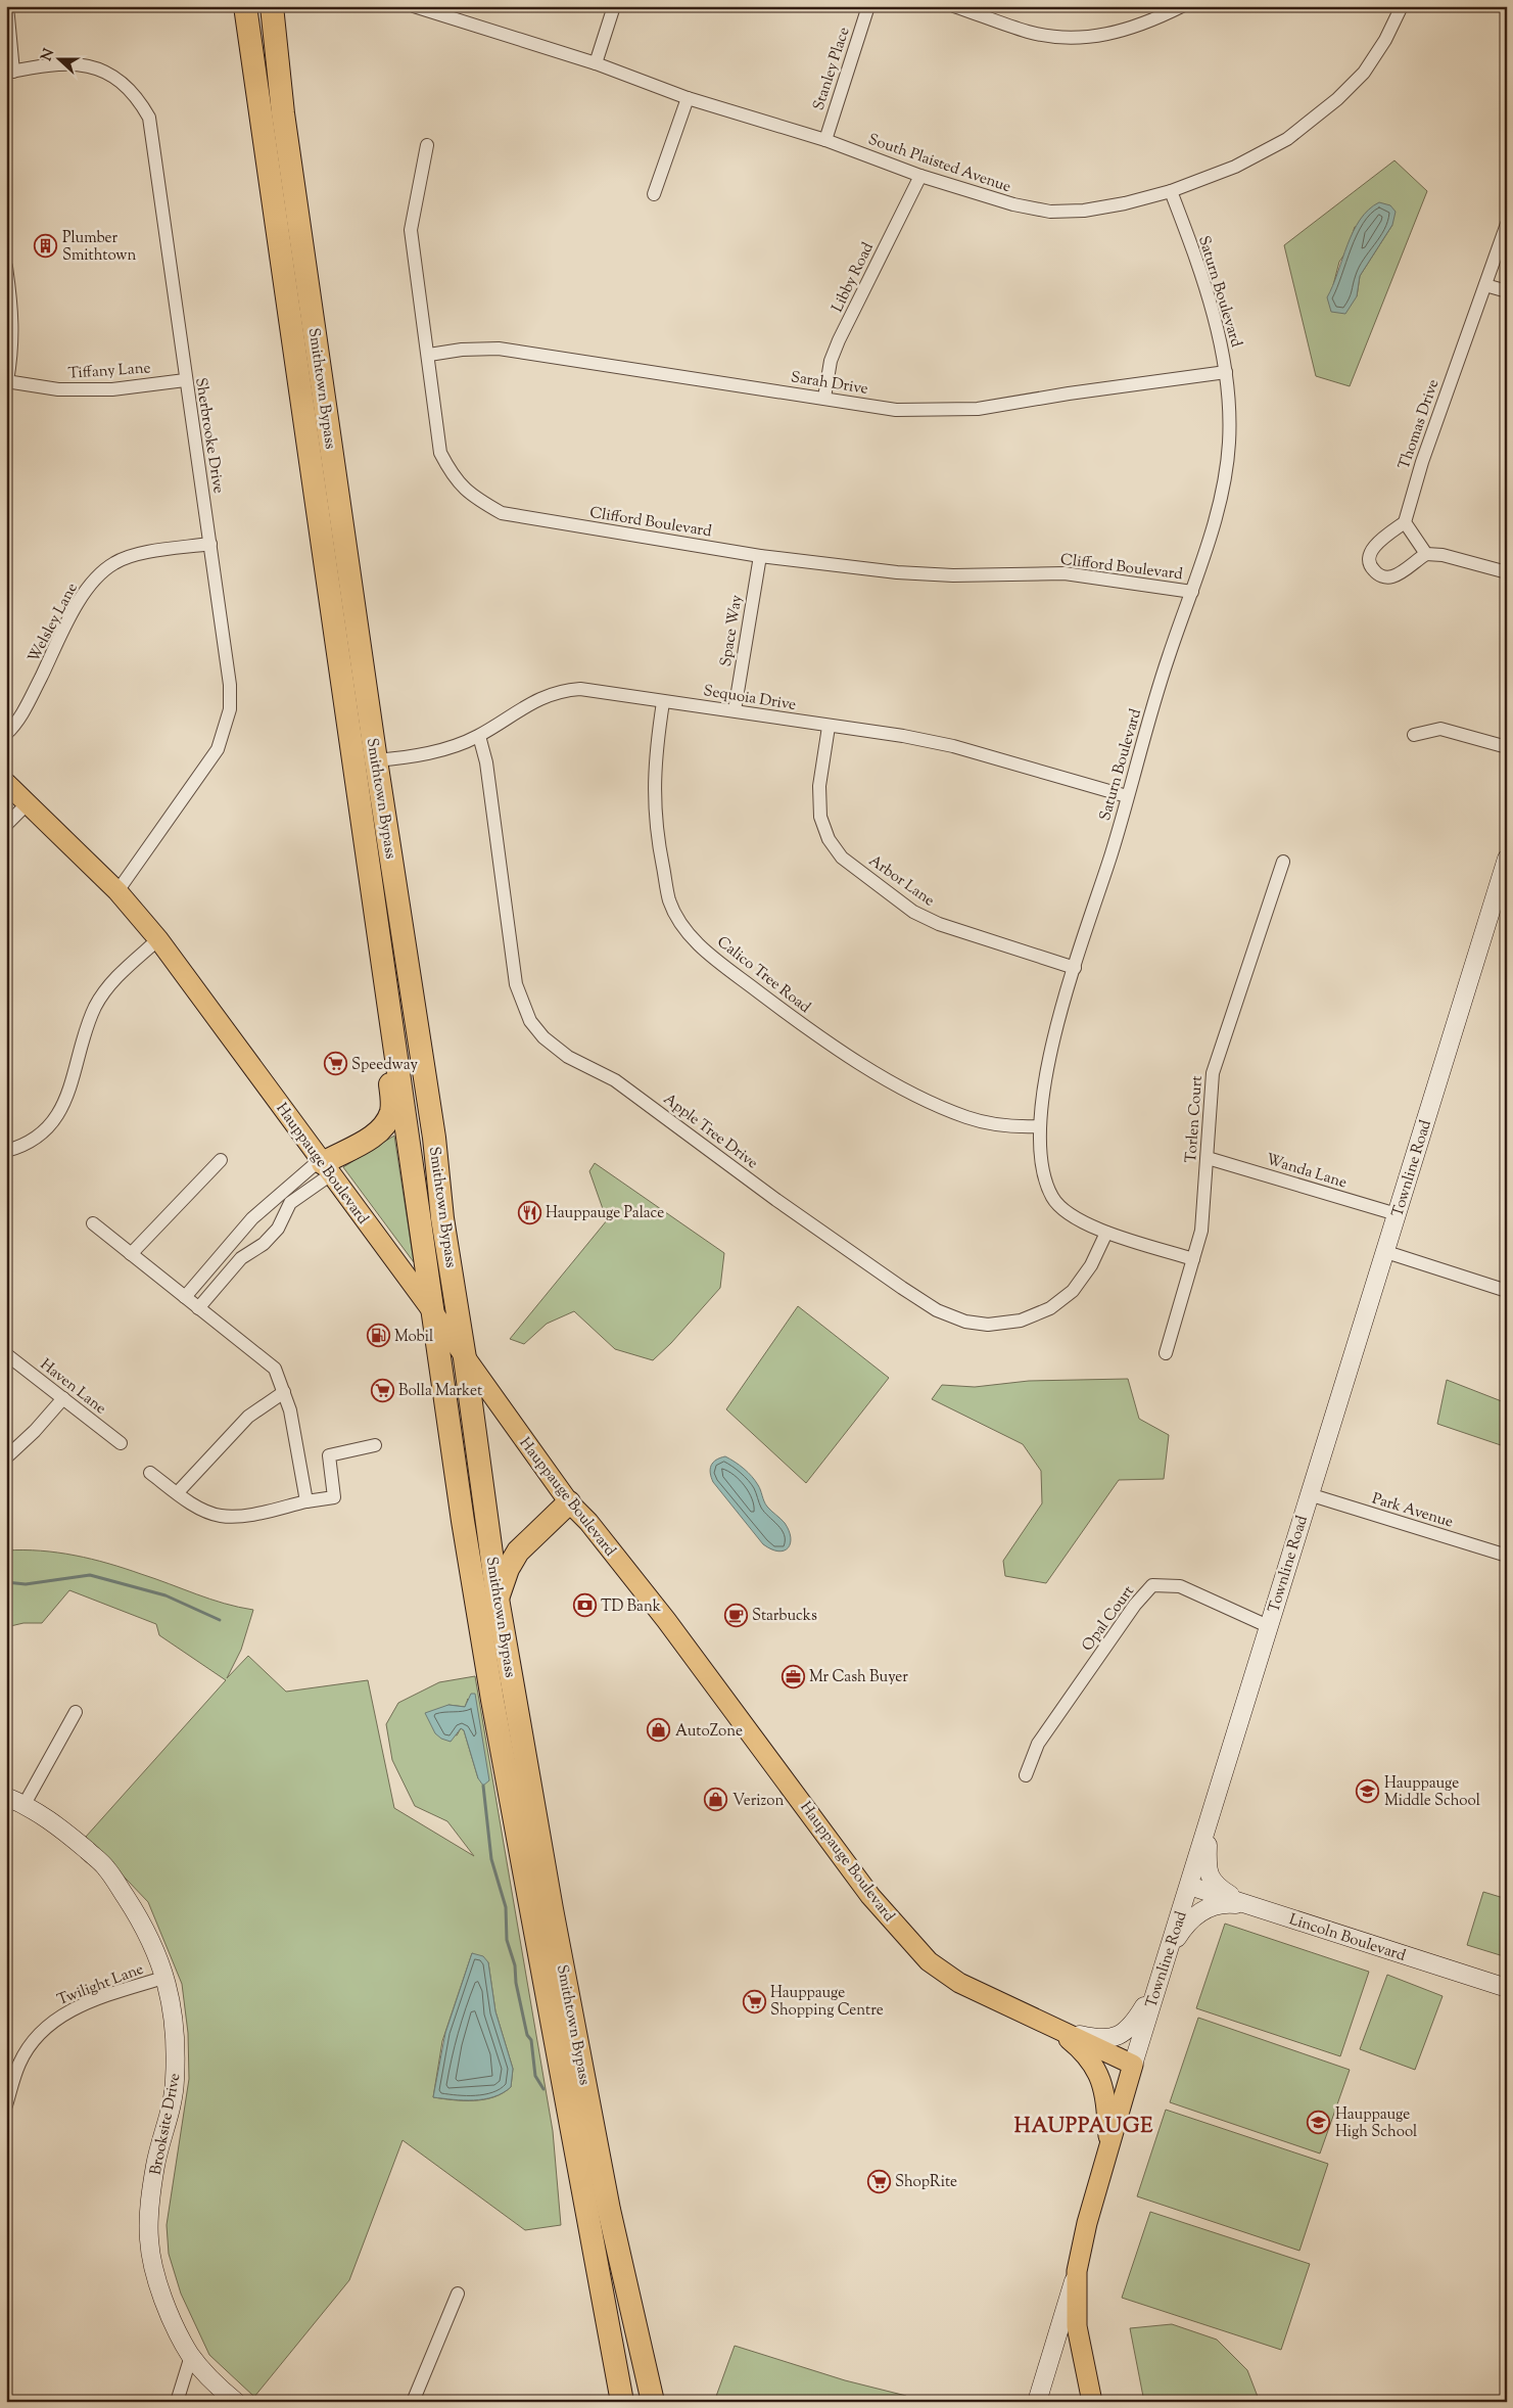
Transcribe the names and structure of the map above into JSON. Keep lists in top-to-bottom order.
{
  "streets": {
    "highway": ["Smithtown Bypass"],
    "main road": ["Hauppauge Boulevard", "Townline Road"],
    "street": [
      "Stanley Place",
      "South Plaisted Avenue",
      "Libby Road",
      "Saturn Boulevard",
      "Tiffany Lane",
      "Sarah Drive",
      "Thomas Drive",
      "Sherbrooke Drive",
      "Clifford Boulevard",
      "Welsley Lane",
      "Space Way",
      "Sequoia Drive",
      "Arbor Lane",
      "Calico Tree Road",
      "Torlen Court",
      "Apple Tree Drive",
      "Wanda Lane",
      "Haven Lane",
      "Park Avenue",
      "Opal Court",
      "Lincoln Boulevard",
      "Twilight Lane",
      "Brooksite Drive"
    ]
  },
  "crossings": [
    ["Stanley Place", "South Plaisted Avenue"],
    ["South Plaisted Avenue", "Libby Road"],
    ["South Plaisted Avenue", "Saturn Boulevard"],
    ["Libby Road", "Sarah Drive"],
    ["Saturn Boulevard", "Sarah Drive"],
    ["Saturn Boulevard", "Clifford Boulevard"],
    ["Saturn Boulevard", "Sequoia Drive"],
    ["Saturn Boulevard", "Arbor Lane"],
    ["Saturn Boulevard", "Calico Tree Road"],
    ["Saturn Boulevard", "Torlen Court"],
    ["Saturn Boulevard", "Apple Tree Drive"],
    ["Tiffany Lane", "Sherbrooke Drive"],
    ["Sarah Drive", "Clifford Boulevard"],
    ["Smithtown Bypass", "Sequoia Drive"],
    ["Smithtown Bypass", "Hauppauge Boulevard"],
    ["Sherbrooke Drive", "Welsley Lane"],
    ["Sherbrooke Drive", "Hauppauge Boulevard"],
    ["Clifford Boulevard", "Space Way"],
    ["Space Way", "Sequoia Drive"],
    ["Sequoia Drive", "Arbor Lane"],
    ["Sequoia Drive", "Calico Tree Road"],
    ["Sequoia Drive", "Apple Tree Drive"],
    ["Torlen Court", "Wanda Lane"],
    ["Hauppauge Boulevard", "Townline Road"],
    ["Townline Road", "Wanda Lane"],
    ["Townline Road", "Park Avenue"],
    ["Townline Road", "Opal Court"],
    ["Townline Road", "Lincoln Boulevard"],
    ["Twilight Lane", "Brooksite Drive"]
  ],
  "districts": ["HAUPPAUGE"],
  "places": {
    "building": ["Plumber Smithtown"],
    "supermarket": [
      "Speedway",
      "Bolla Market",
      "Hauppauge Shopping Centre",
      "ShopRite"
    ],
    "restaurant": ["Hauppauge Palace"],
    "fuel station": ["Mobil"],
    "bank": ["TD Bank"],
    "cafe": ["Starbucks"],
    "office": ["Mr Cash Buyer"],
    "shop": ["AutoZone", "Verizon"],
    "school or university": ["Hauppauge Middle School", "Hauppauge High School"]
  },
  "north": "left"
}
